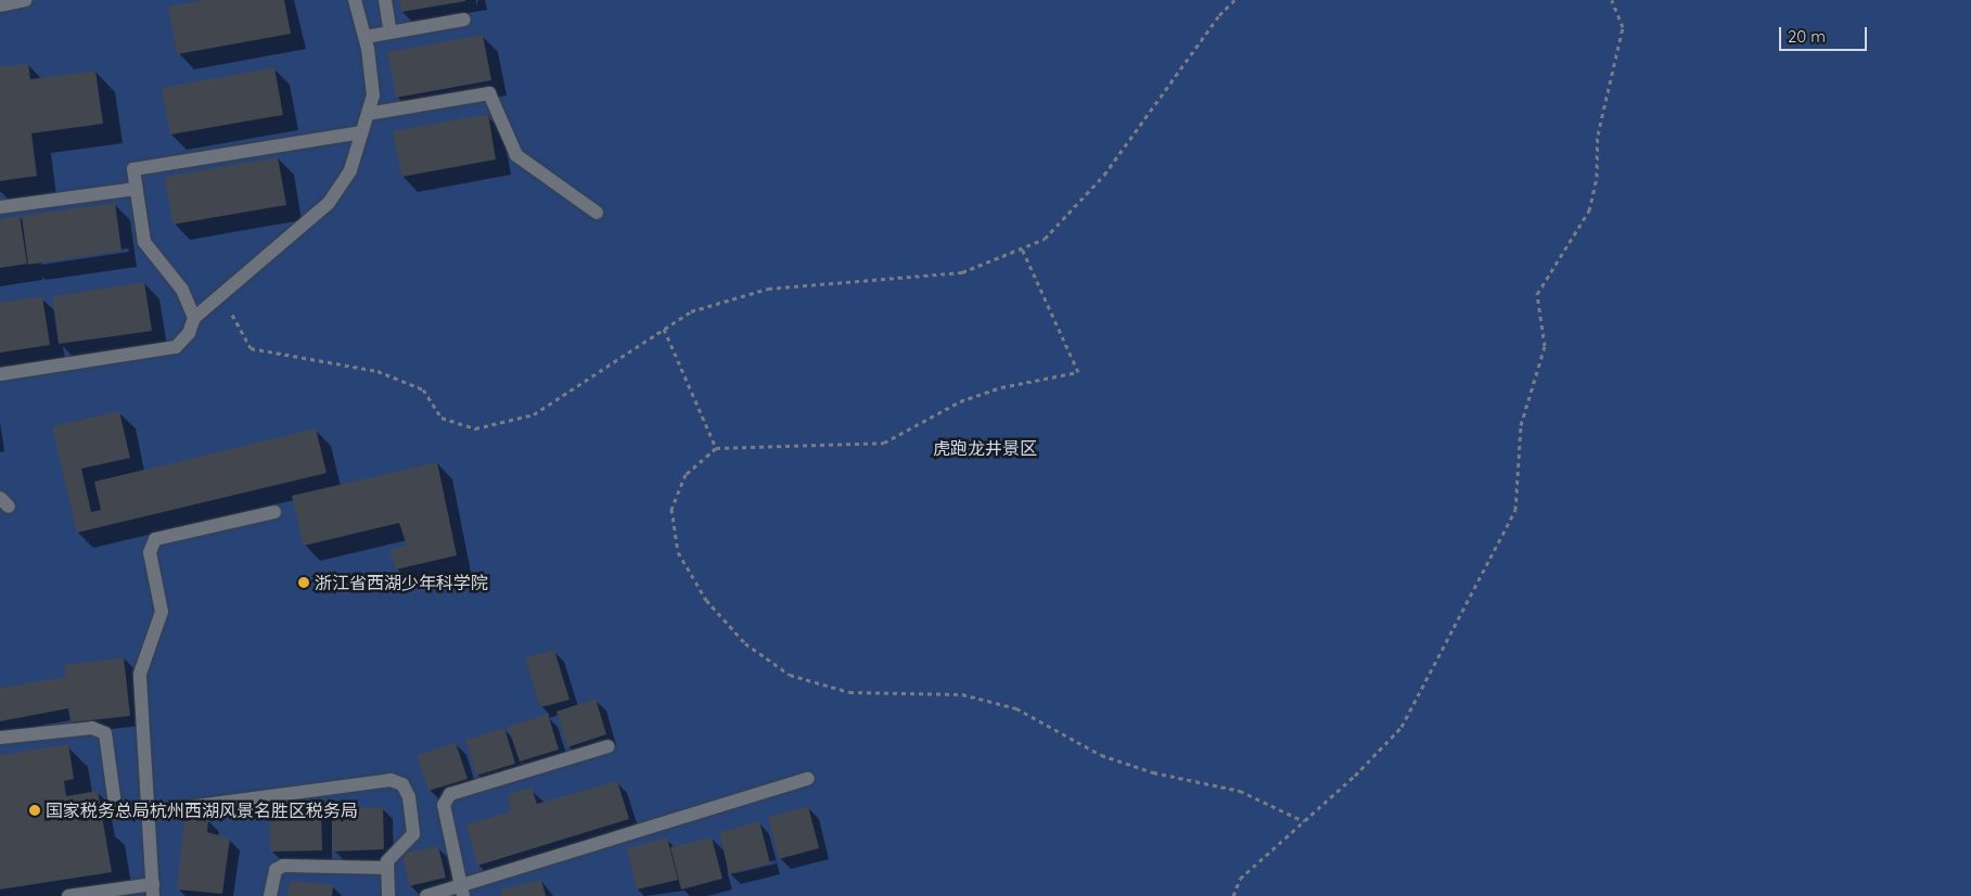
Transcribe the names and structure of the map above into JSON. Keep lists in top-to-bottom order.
{
  "parks": ["虎跑龙井景区"],
  "places": ["浙江省西湖少年科学院", "国家税务总局杭州西湖风景名胜区税务局"],
  "scale_bar": "20 m"
}
